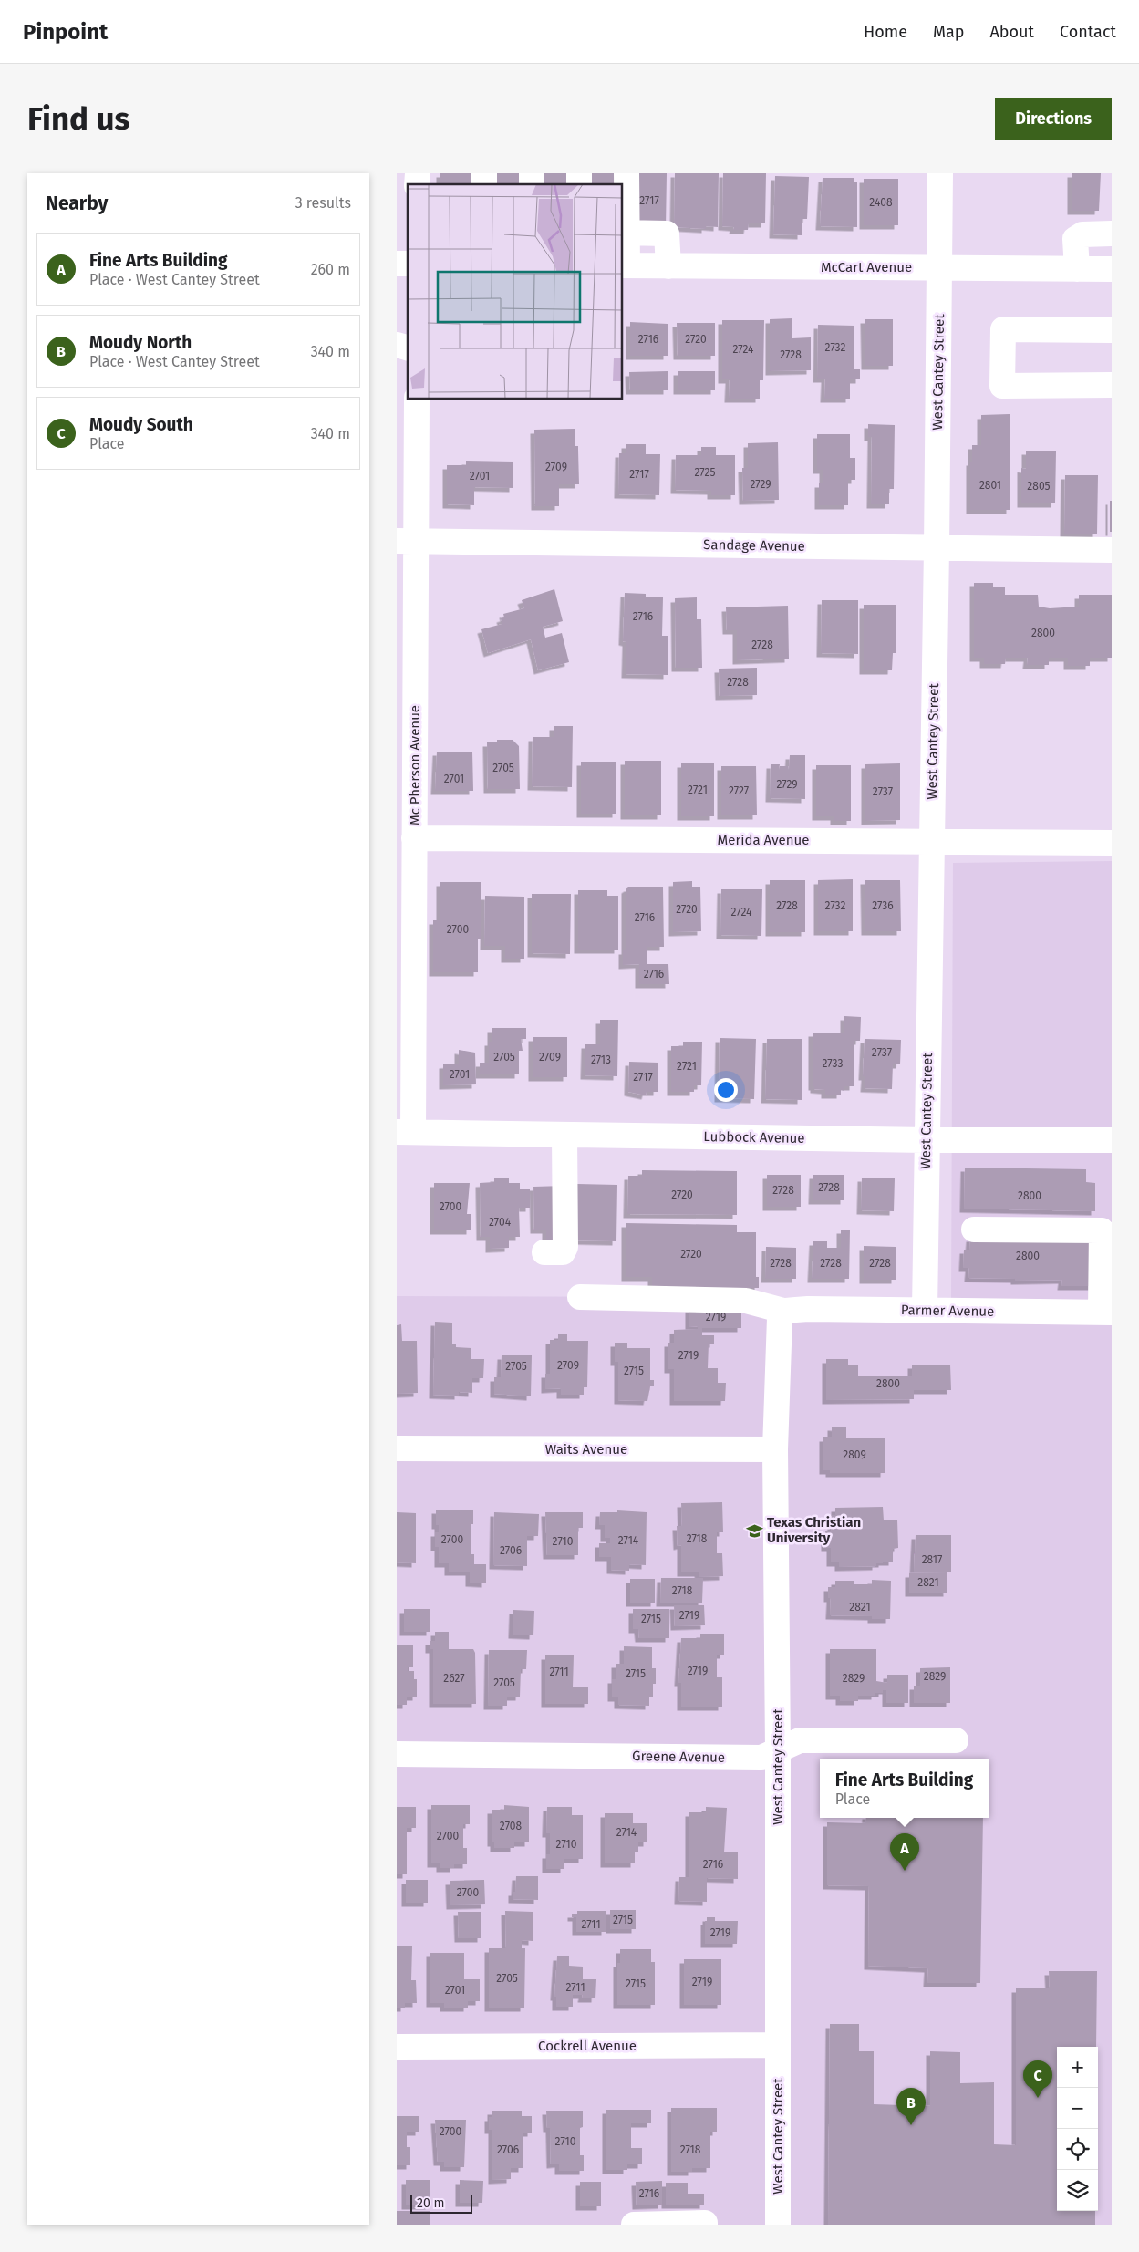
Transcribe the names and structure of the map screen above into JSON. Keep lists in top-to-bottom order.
{
  "streets": {
    "street": [
      "McCart Avenue",
      "West Cantey Street",
      "Sandage Avenue",
      "Mc Pherson Avenue",
      "Merida Avenue",
      "Lubbock Avenue",
      "Parmer Avenue",
      "Waits Avenue",
      "Greene Avenue",
      "Cockrell Avenue"
    ]
  },
  "crossings": [
    ["McCart Avenue", "West Cantey Street"],
    ["West Cantey Street", "Sandage Avenue"],
    ["West Cantey Street", "Merida Avenue"],
    ["West Cantey Street", "Lubbock Avenue"],
    ["West Cantey Street", "Parmer Avenue"],
    ["West Cantey Street", "Waits Avenue"],
    ["West Cantey Street", "Greene Avenue"],
    ["West Cantey Street", "Cockrell Avenue"],
    ["Sandage Avenue", "Mc Pherson Avenue"],
    ["Mc Pherson Avenue", "Merida Avenue"],
    ["Mc Pherson Avenue", "Lubbock Avenue"]
  ],
  "places": {
    "school or university": ["Texas Christian University"]
  },
  "house_numbers": [
    "2717",
    "2408",
    "2716",
    "2720",
    "2732",
    "2724",
    "2728",
    "2709",
    "2725",
    "2717",
    "2701",
    "2729",
    "2801",
    "2805",
    "2716",
    "2800",
    "2728",
    "2728",
    "2705",
    "2701",
    "2729",
    "2721",
    "2727",
    "2737",
    "2728",
    "2732",
    "2736",
    "2720",
    "2724",
    "2716",
    "2700",
    "2716",
    "2737",
    "2705",
    "2709",
    "2713",
    "2733",
    "2721",
    "2701",
    "2717",
    "2728",
    "2728",
    "2720",
    "2800",
    "2700",
    "2704",
    "2720",
    "2800",
    "2728",
    "2728",
    "2728",
    "2719",
    "2719",
    "2709",
    "2705",
    "2715",
    "2800",
    "2809",
    "2718",
    "2700",
    "2714",
    "2710",
    "2706",
    "2817",
    "2821",
    "2718",
    "2821",
    "2719",
    "2715",
    "2719",
    "2711",
    "2715",
    "2829",
    "2627",
    "2829",
    "2705",
    "2708",
    "2714",
    "2700",
    "2710",
    "2716",
    "2700",
    "2715",
    "2711",
    "2719",
    "2705",
    "2719",
    "2715",
    "2711",
    "2701",
    "2700",
    "2710",
    "2706",
    "2718",
    "2716"
  ],
  "scale_bar": "20 m",
  "page": {
    "header": "Pinpoint",
    "nav": [
      "Home",
      "Map",
      "About",
      "Contact"
    ],
    "buttons": "Directions",
    "title": "Find us",
    "heading": ["Nearby", "3 results"],
    "list": [
      {
        "mark": "A",
        "name": "Fine Arts Building",
        "note": "Place · West Cantey Street",
        "value": "260 m"
      },
      {
        "mark": "B",
        "name": "Moudy North",
        "note": "Place · West Cantey Street",
        "value": "340 m"
      },
      {
        "mark": "C",
        "name": "Moudy South",
        "note": "Place",
        "value": "340 m"
      }
    ],
    "popup": ["Fine Arts Building", "Place"],
    "pins": ["A", "C", "B"],
    "map_buttons": ["+", "−"],
    "scale": "20 m"
  }
}
